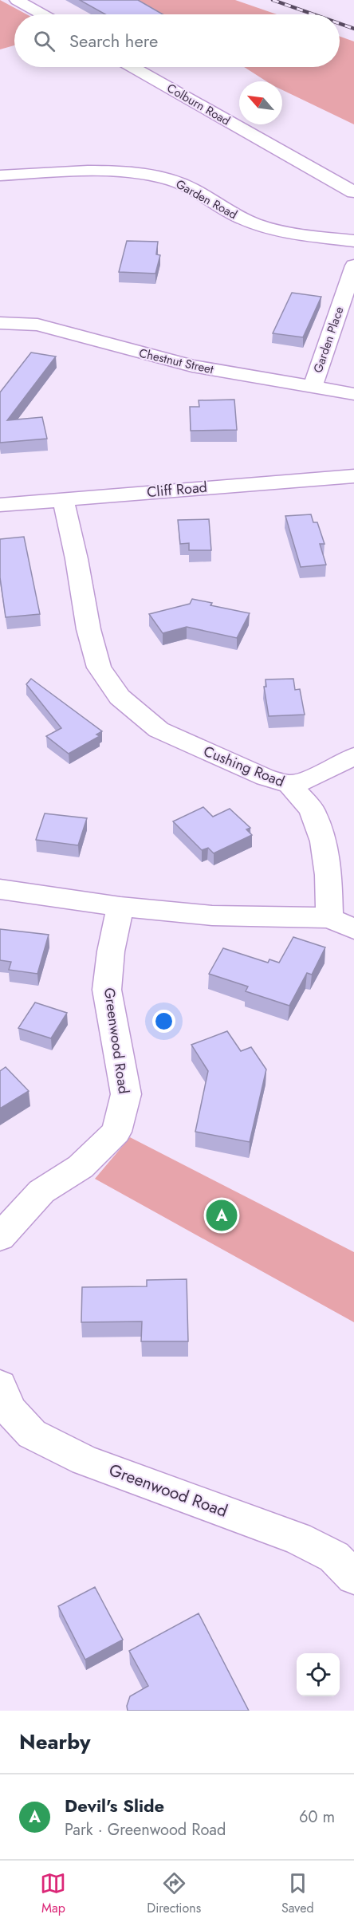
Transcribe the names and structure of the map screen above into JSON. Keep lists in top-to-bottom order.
{
  "streets": {
    "street": [
      "Colburn Road",
      "Garden Road",
      "Garden Place",
      "Chestnut Street",
      "Cliff Road",
      "Cushing Road",
      "Greenwood Road"
    ]
  },
  "crossings": [
    ["Garden Place", "Chestnut Street"],
    ["Cliff Road", "Cushing Road"]
  ],
  "north": "top left",
  "page": {
    "search": "Search here",
    "pins": "A",
    "heading": "Nearby",
    "list": [
      {
        "mark": "A",
        "name": "Devil's Slide",
        "note": "Park · Greenwood Road",
        "value": "60 m"
      }
    ],
    "nav": ["Map", "Directions", "Saved"]
  }
}
